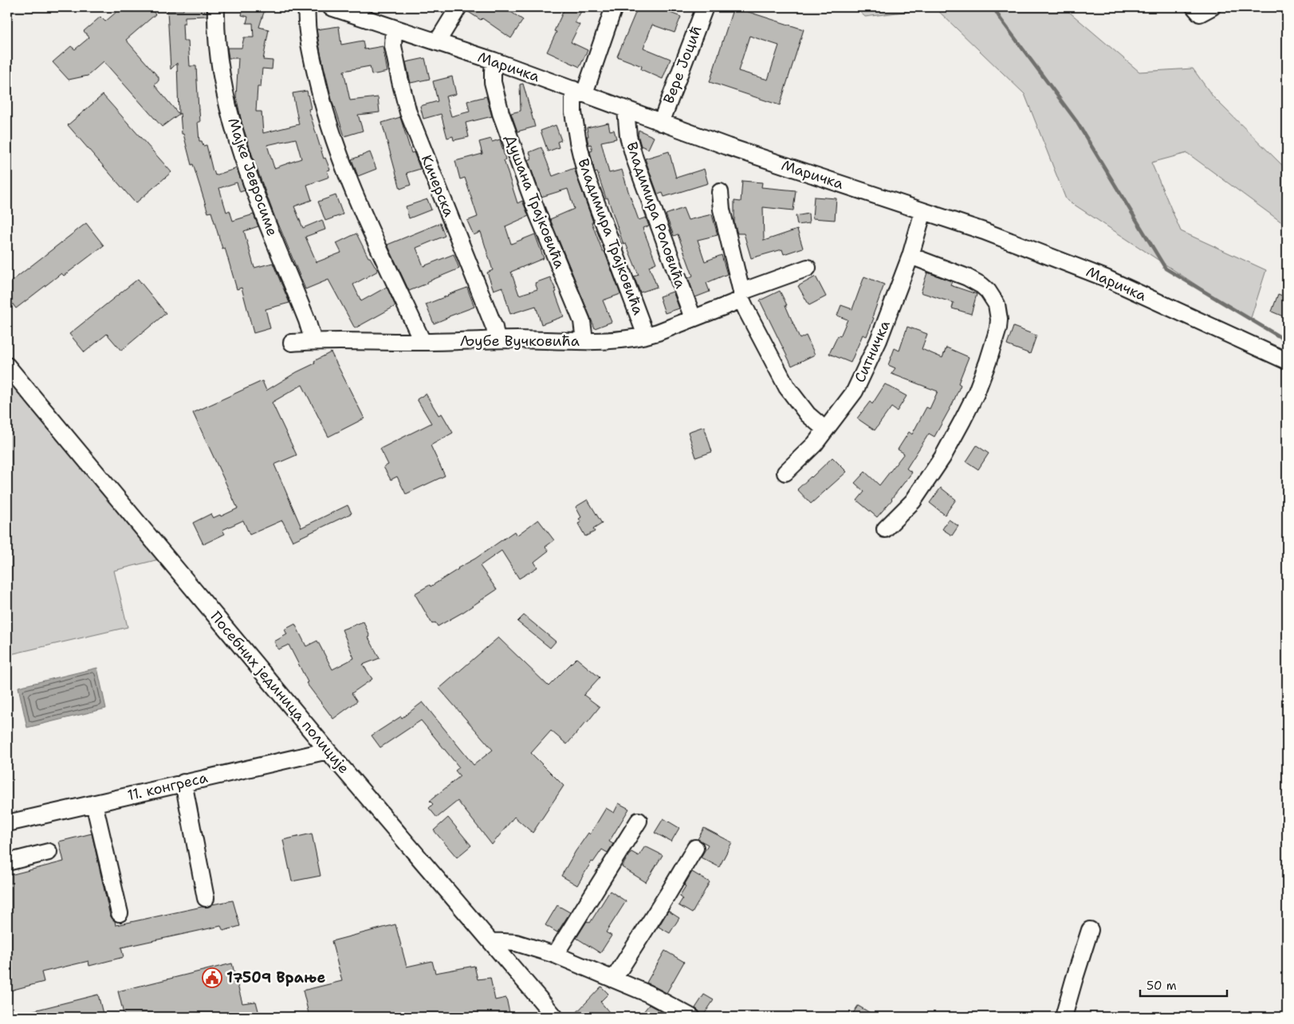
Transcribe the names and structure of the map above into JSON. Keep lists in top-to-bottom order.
{
  "streets": {
    "street": [
      "Вере Јоцић",
      "Маричка",
      "Мајке Јевросиме",
      "Кичерска",
      "Душана Трајковића",
      "Владимира Роловића",
      "Владимира Трајковића",
      "Љубе Вучковића",
      "Ситничка",
      "Посебних јединица полиције",
      "11. конгреса"
    ]
  },
  "crossings": [
    ["Вере Јоцић", "Маричка"],
    ["Маричка", "Кичерска"],
    ["Маричка", "Душана Трајковића"],
    ["Маричка", "Владимира Роловића"],
    ["Маричка", "Владимира Трајковића"],
    ["Маричка", "Ситничка"],
    ["Мајке Јевросиме", "Љубе Вучковића"],
    ["Кичерска", "Љубе Вучковића"],
    ["Душана Трајковића", "Љубе Вучковића"],
    ["Владимира Роловића", "Љубе Вучковића"],
    ["Владимира Трајковића", "Љубе Вучковића"],
    ["Посебних јединица полиције", "11. конгреса"]
  ],
  "places": {
    "public building": ["17509 Врање"]
  },
  "scale_bar": "50 m"
}
